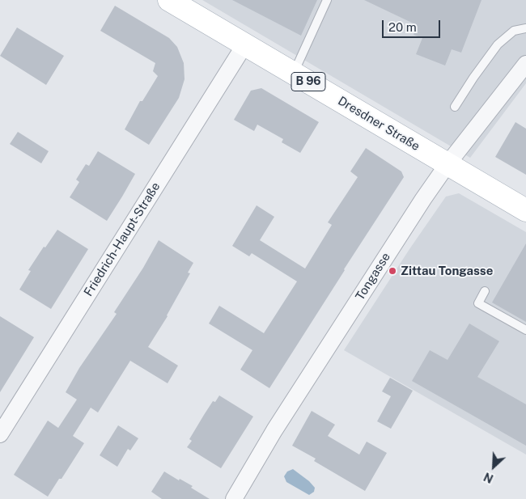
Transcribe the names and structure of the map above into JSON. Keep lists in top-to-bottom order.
{
  "streets": {
    "main road": ["B 96", "Dresdner Straße"],
    "street": ["Friedrich-Haupt-Straße", "Tongasse"]
  },
  "crossings": [
    ["Dresdner Straße", "Friedrich-Haupt-Straße"],
    ["Dresdner Straße", "Tongasse"]
  ],
  "places": ["Zittau Tongasse"],
  "scale_bar": "20 m",
  "north": "bottom left"
}
